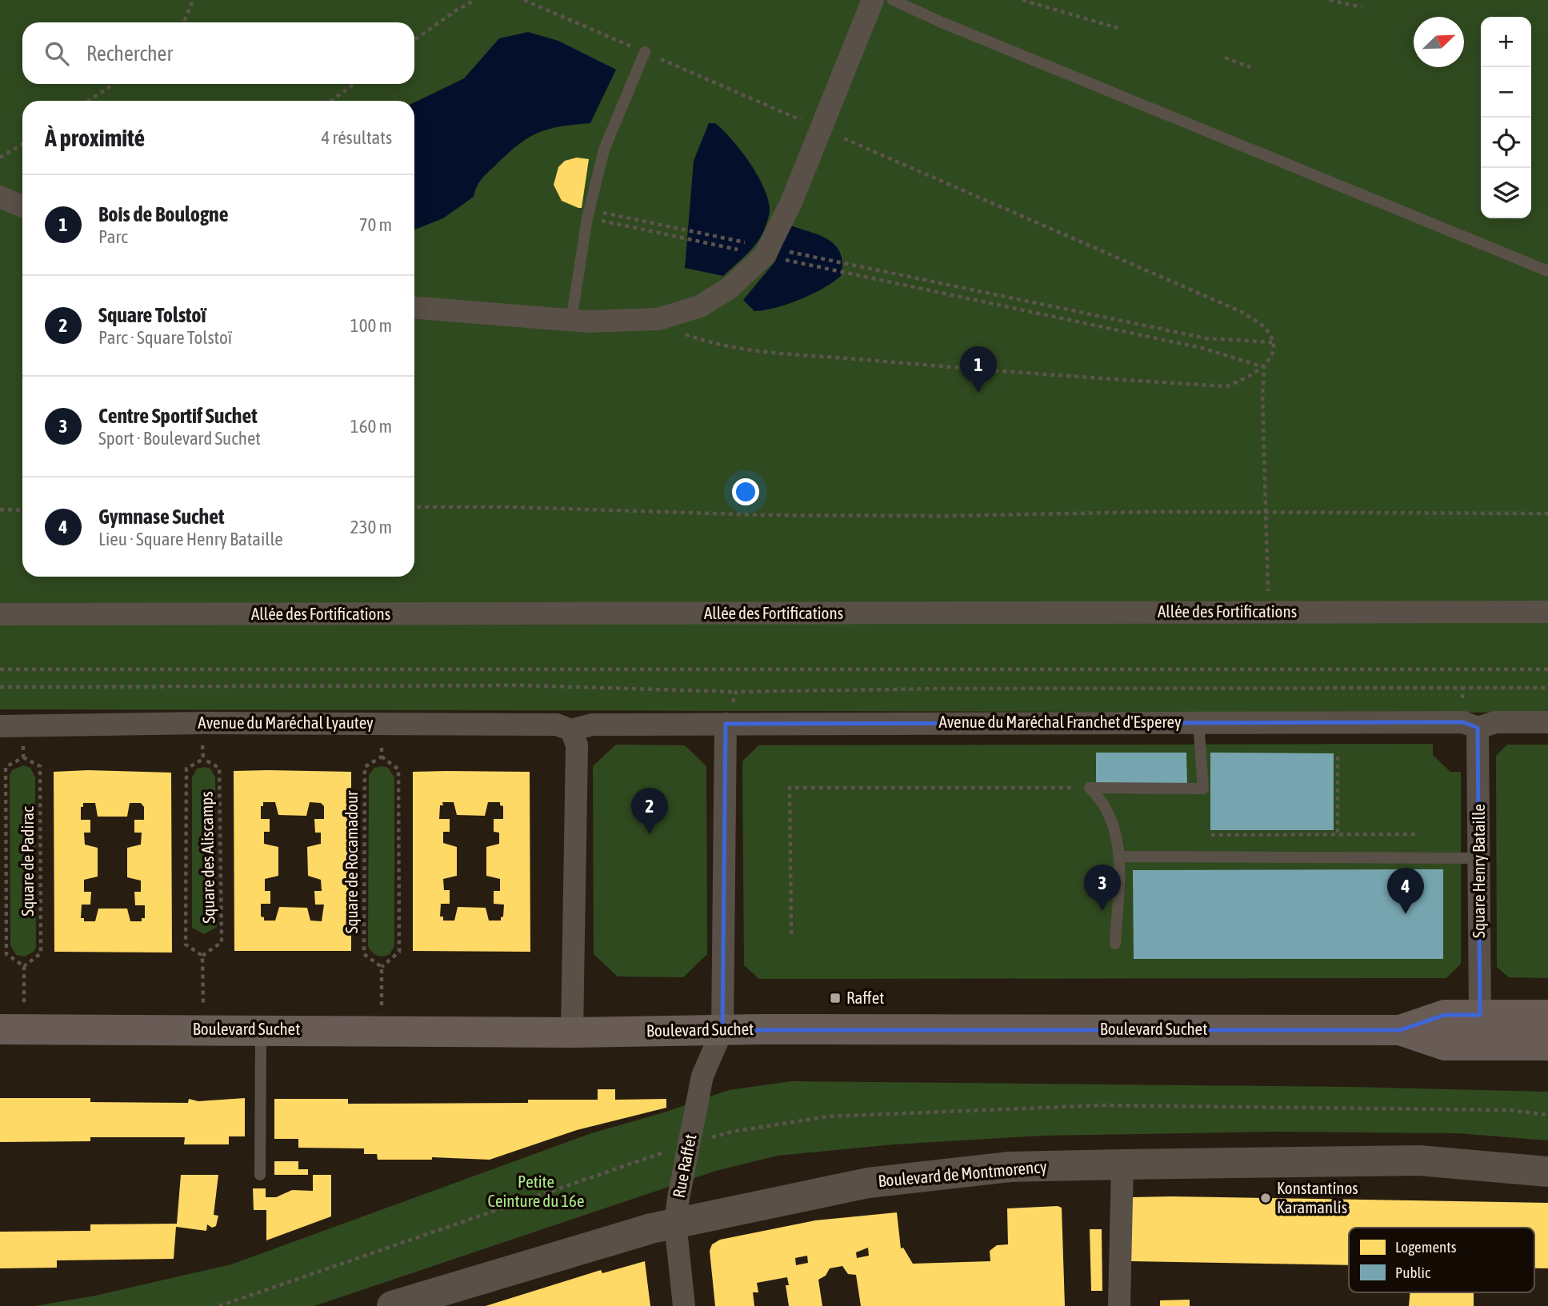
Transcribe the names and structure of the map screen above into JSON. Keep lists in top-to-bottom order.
{
  "streets": {
    "main road": ["Boulevard Suchet"],
    "street": [
      "Allée des Fortifications",
      "Avenue du Maréchal Franchet d'Esperey",
      "Avenue du Maréchal Lyautey",
      "Square Henry Bataille",
      "Rue Raffet",
      "Boulevard de Montmorency"
    ],
    "path": ["Square des Aliscamps", "Square de Padirac", "Square de Rocamadour"]
  },
  "crossings": [
    ["Avenue du Maréchal Franchet d'Esperey", "Avenue du Maréchal Lyautey"],
    ["Avenue du Maréchal Franchet d'Esperey", "Square Henry Bataille"],
    ["Square Henry Bataille", "Boulevard Suchet"],
    ["Boulevard Suchet", "Rue Raffet"],
    ["Rue Raffet", "Boulevard de Montmorency"]
  ],
  "parks": ["Petite Ceinture du 16e"],
  "places": {
    "transit": ["Raffet"],
    "other": ["Konstantínos Karamanlís"]
  },
  "legend": ["Logements", "Public"],
  "north": "top right",
  "page": {
    "map_buttons": ["+", "−"],
    "search": "Rechercher",
    "heading": ["À proximité", "4 résultats"],
    "list": [
      {
        "mark": "1",
        "name": "Bois de Boulogne",
        "note": "Parc",
        "value": "70 m"
      },
      {
        "mark": "2",
        "name": "Square Tolstoï",
        "note": "Parc · Square Tolstoï",
        "value": "100 m"
      },
      {
        "mark": "3",
        "name": "Centre Sportif Suchet",
        "note": "Sport · Boulevard Suchet",
        "value": "160 m"
      },
      {
        "mark": "4",
        "name": "Gymnase Suchet",
        "note": "Lieu · Square Henry Bataille",
        "value": "230 m"
      }
    ],
    "pins": [
      "1",
      "2",
      "3",
      "4"
    ]
  }
}
